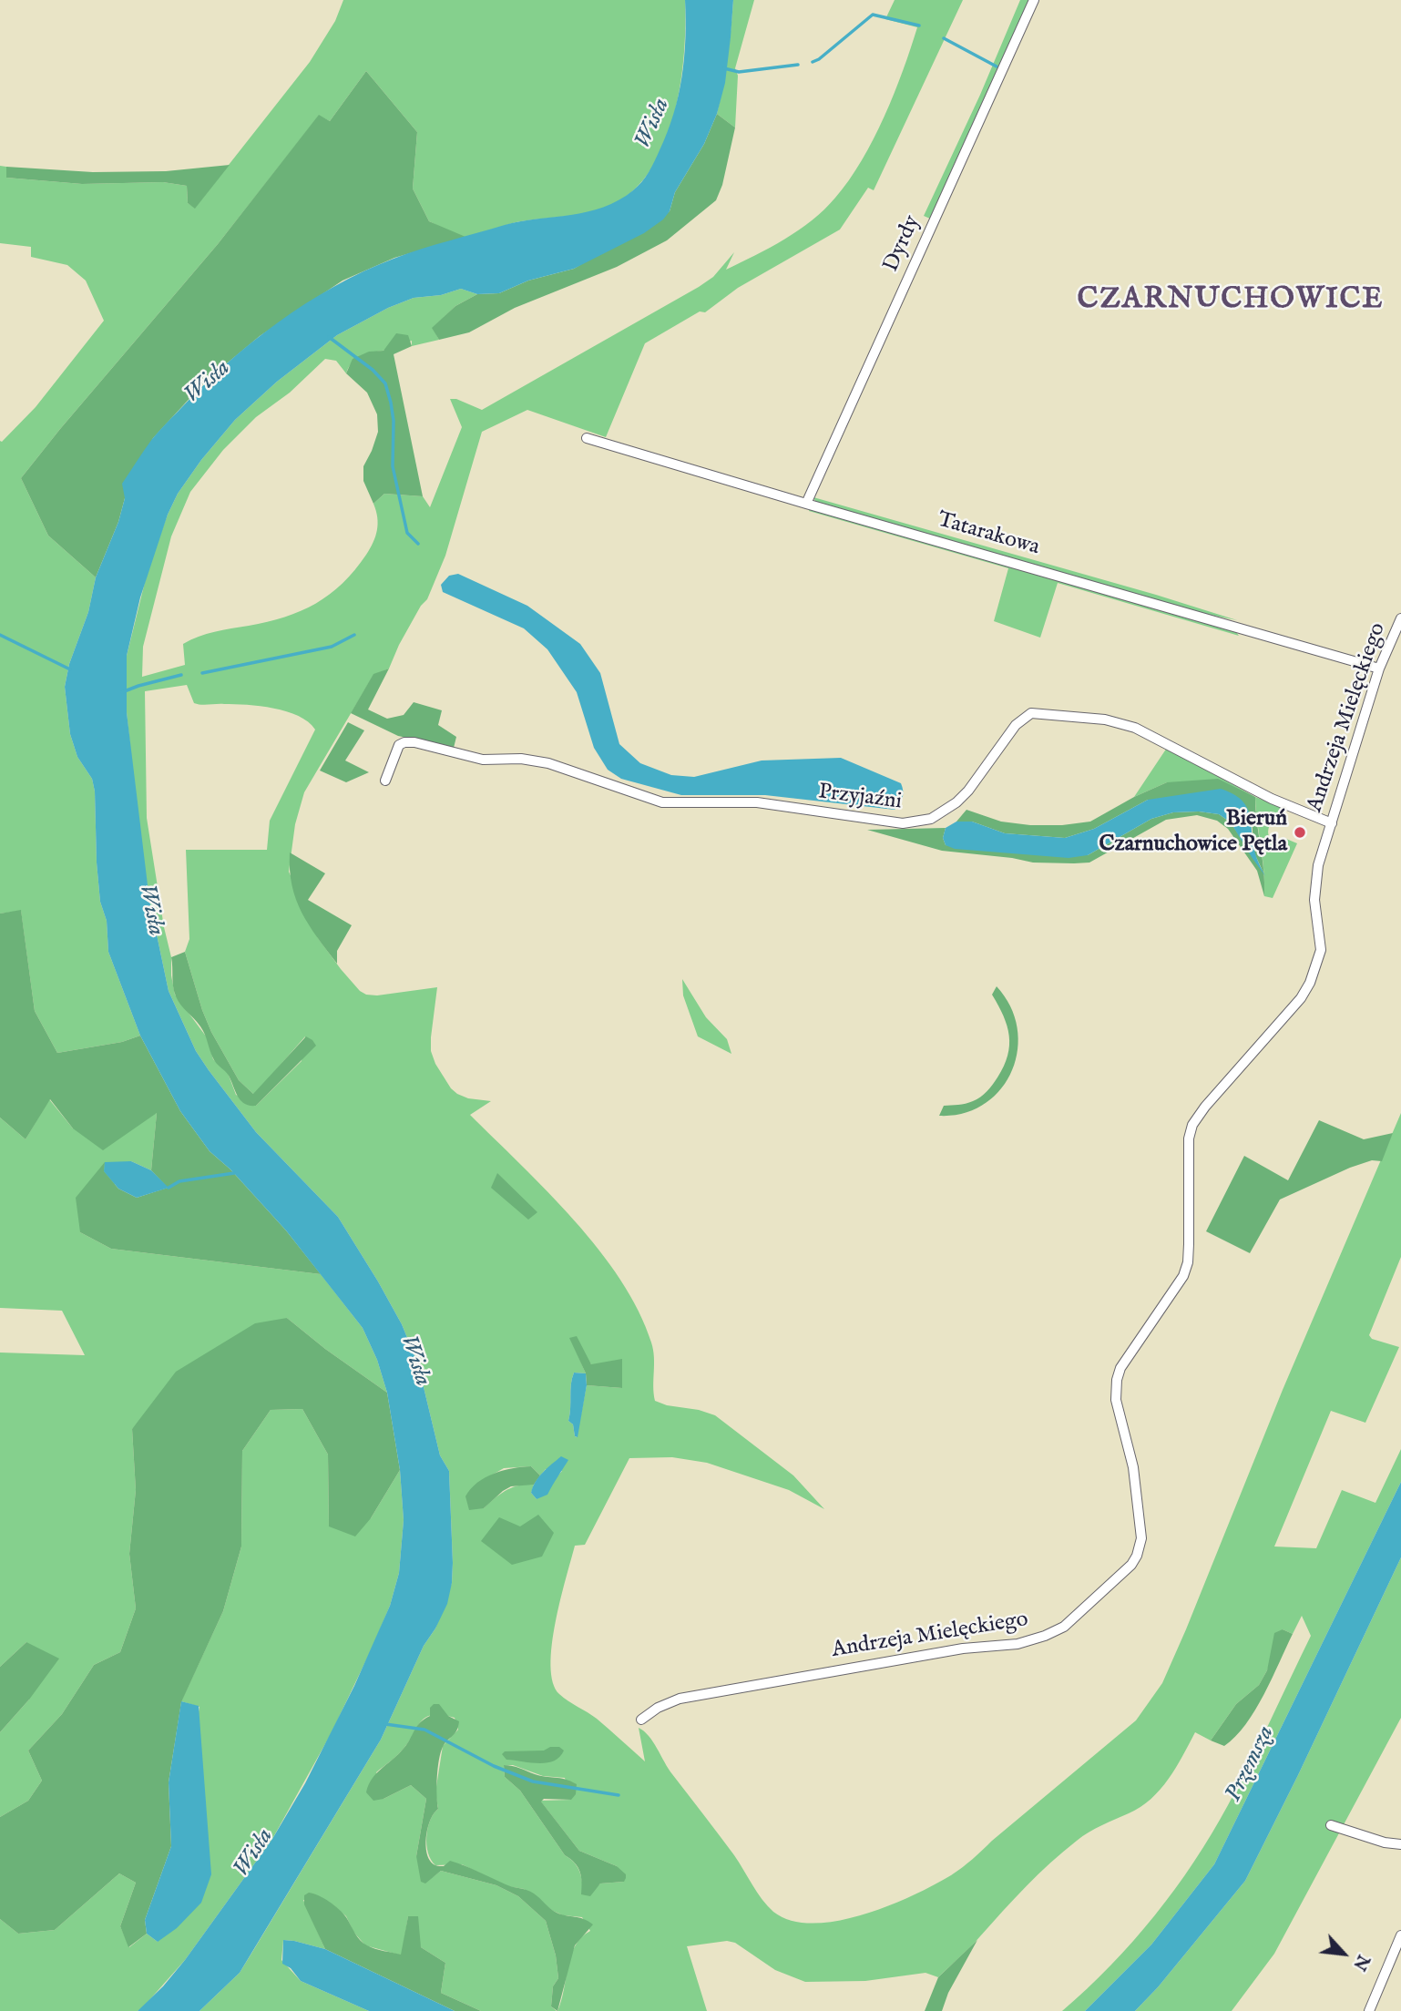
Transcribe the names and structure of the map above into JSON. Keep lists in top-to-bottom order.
{
  "streets": {
    "street": [
      "Dyrdy",
      "Tatarakowa",
      "Andrzeja Mielęckiego",
      "Przyjaźni"
    ]
  },
  "crossings": [
    ["Dyrdy", "Tatarakowa"],
    ["Tatarakowa", "Andrzeja Mielęckiego"],
    ["Andrzeja Mielęckiego", "Przyjaźni"]
  ],
  "districts": ["CZARNUCHOWICE"],
  "water": ["Wisła", "Przemsza"],
  "places": ["Bieruń Czarnuchowice Pętla"],
  "north": "bottom right"
}
